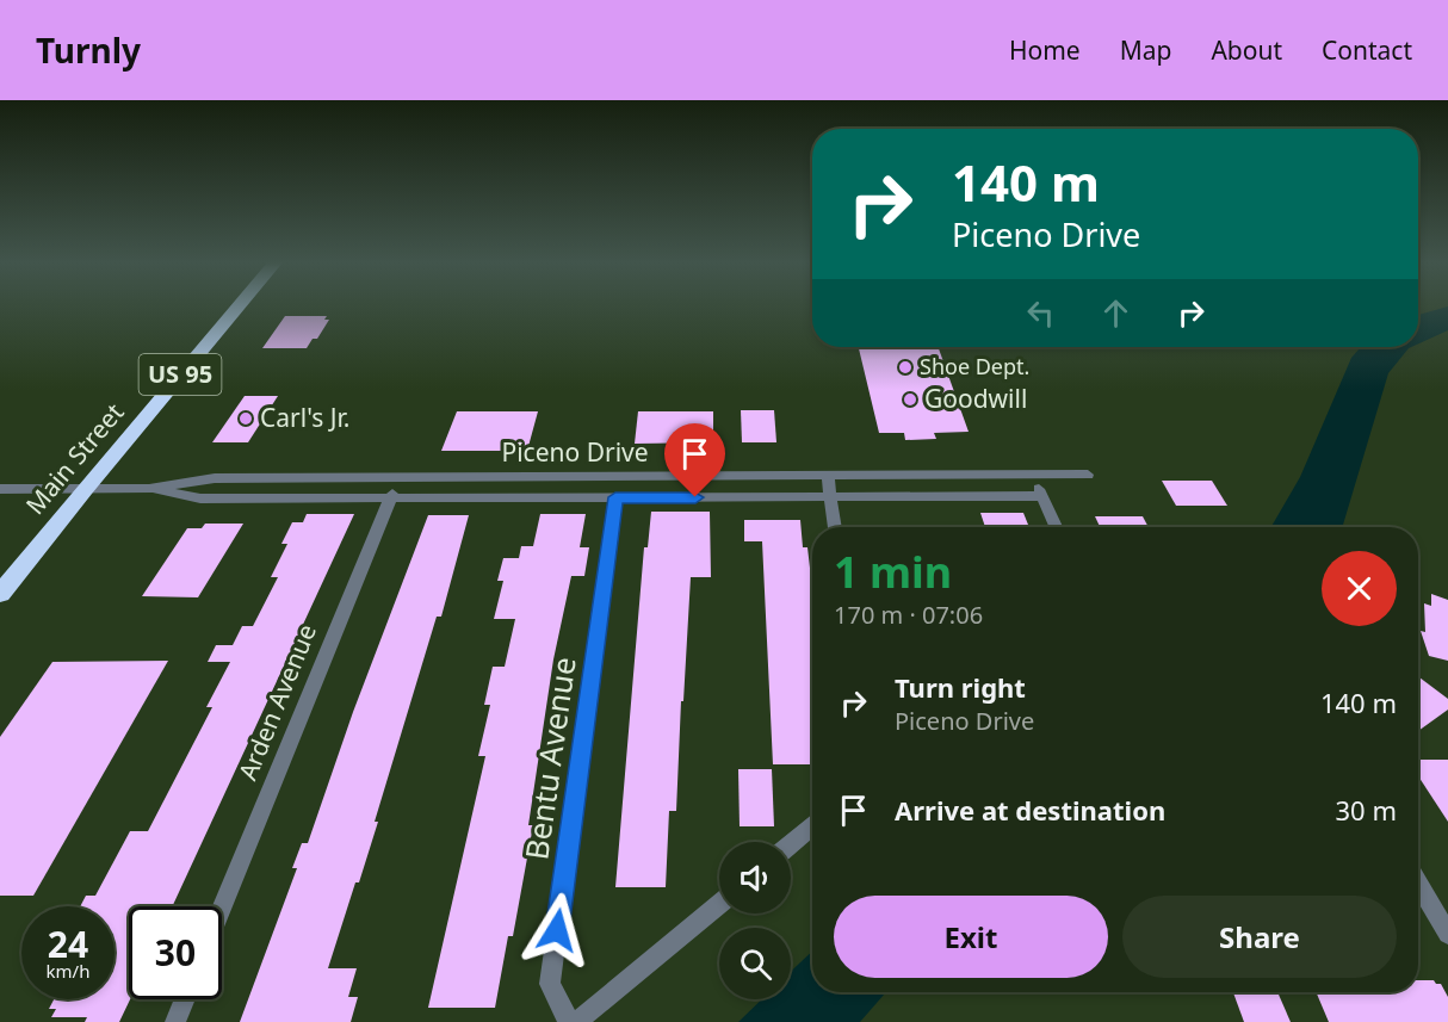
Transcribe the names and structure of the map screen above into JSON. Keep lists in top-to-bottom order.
{
  "streets": {
    "highway": ["US 95", "Main Street"],
    "street": ["Piceno Drive", "Arden Avenue", "Bentu Avenue"]
  },
  "crossings": [
    ["Piceno Drive", "Main Street"],
    ["Piceno Drive", "Arden Avenue"],
    ["Piceno Drive", "Bentu Avenue"]
  ],
  "places": ["Shoe Dept.", "Goodwill", "Carl's Jr."],
  "page": {
    "header": "Turnly",
    "nav": [
      "Home",
      "Map",
      "About",
      "Contact"
    ],
    "turn": ["140 m", "Piceno Drive"],
    "heading": ["1 min", "170 m · 07:06"],
    "list": [
      {
        "name": "Turn right",
        "note": "Piceno Drive",
        "value": "140 m"
      },
      {
        "name": "Arrive at destination",
        "value": "30 m"
      }
    ],
    "buttons": ["Exit", "Share"],
    "speed": "24 km/h",
    "limit": "30"
  }
}
